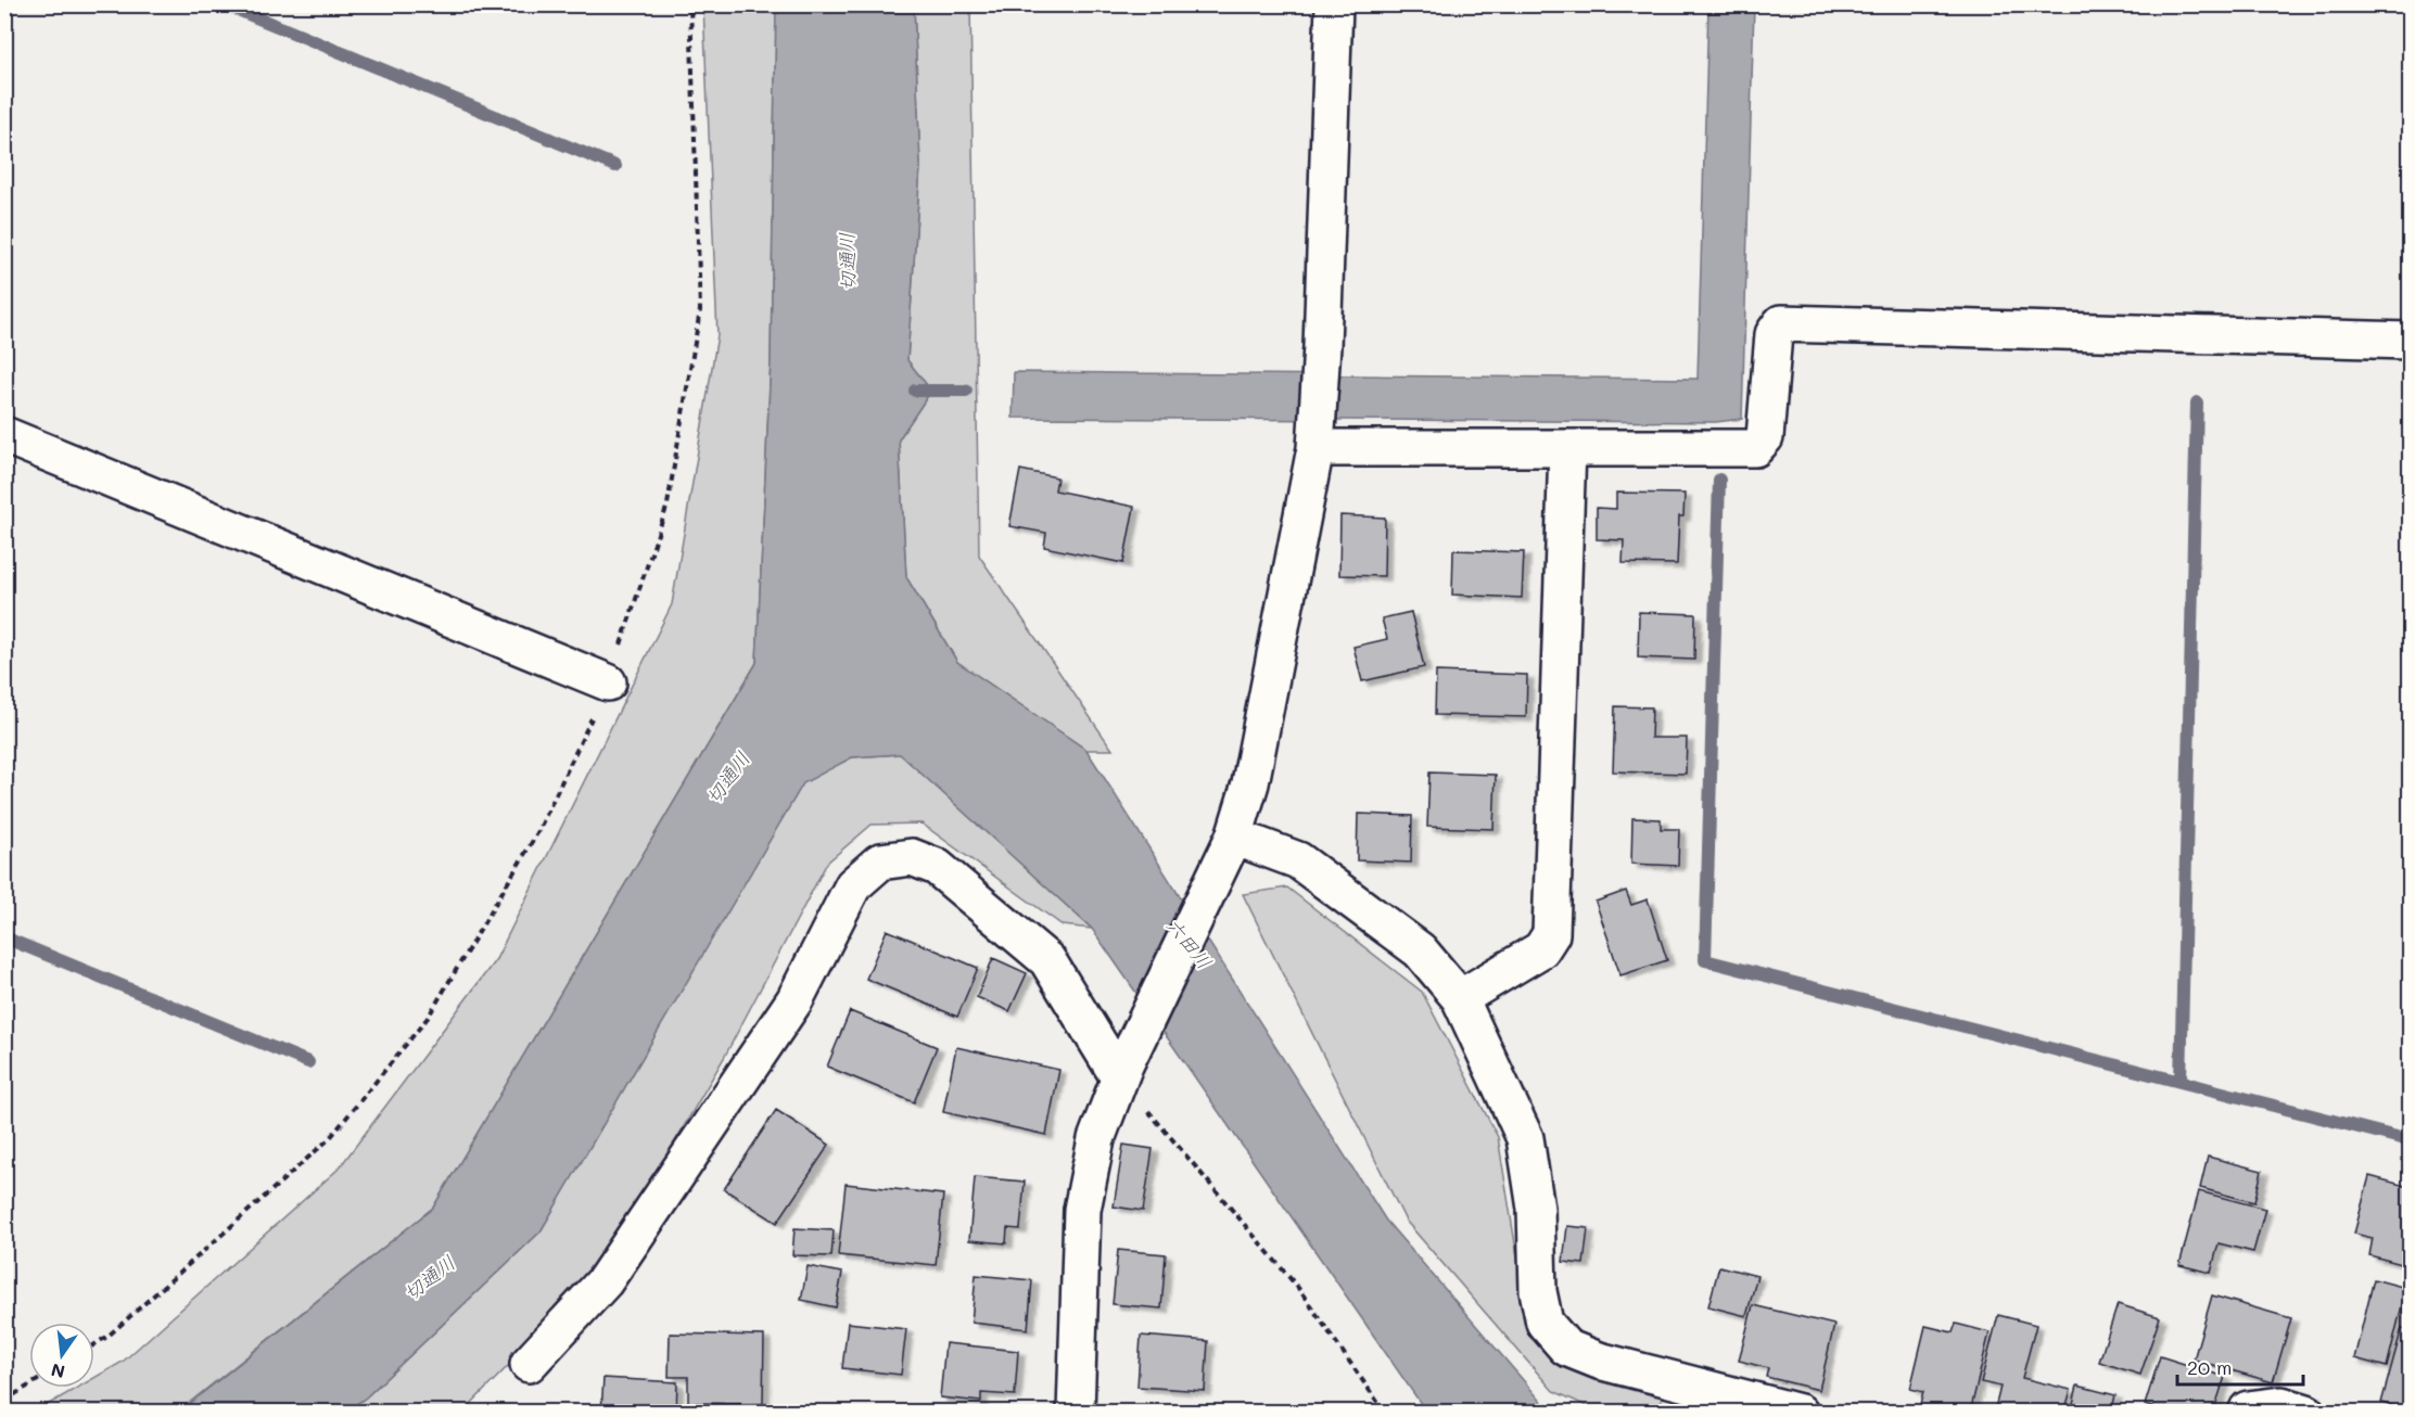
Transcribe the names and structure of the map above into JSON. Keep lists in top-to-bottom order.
{
  "water": ["切通川", "六田川"],
  "scale_bar": "20 m",
  "north": "bottom"
}
